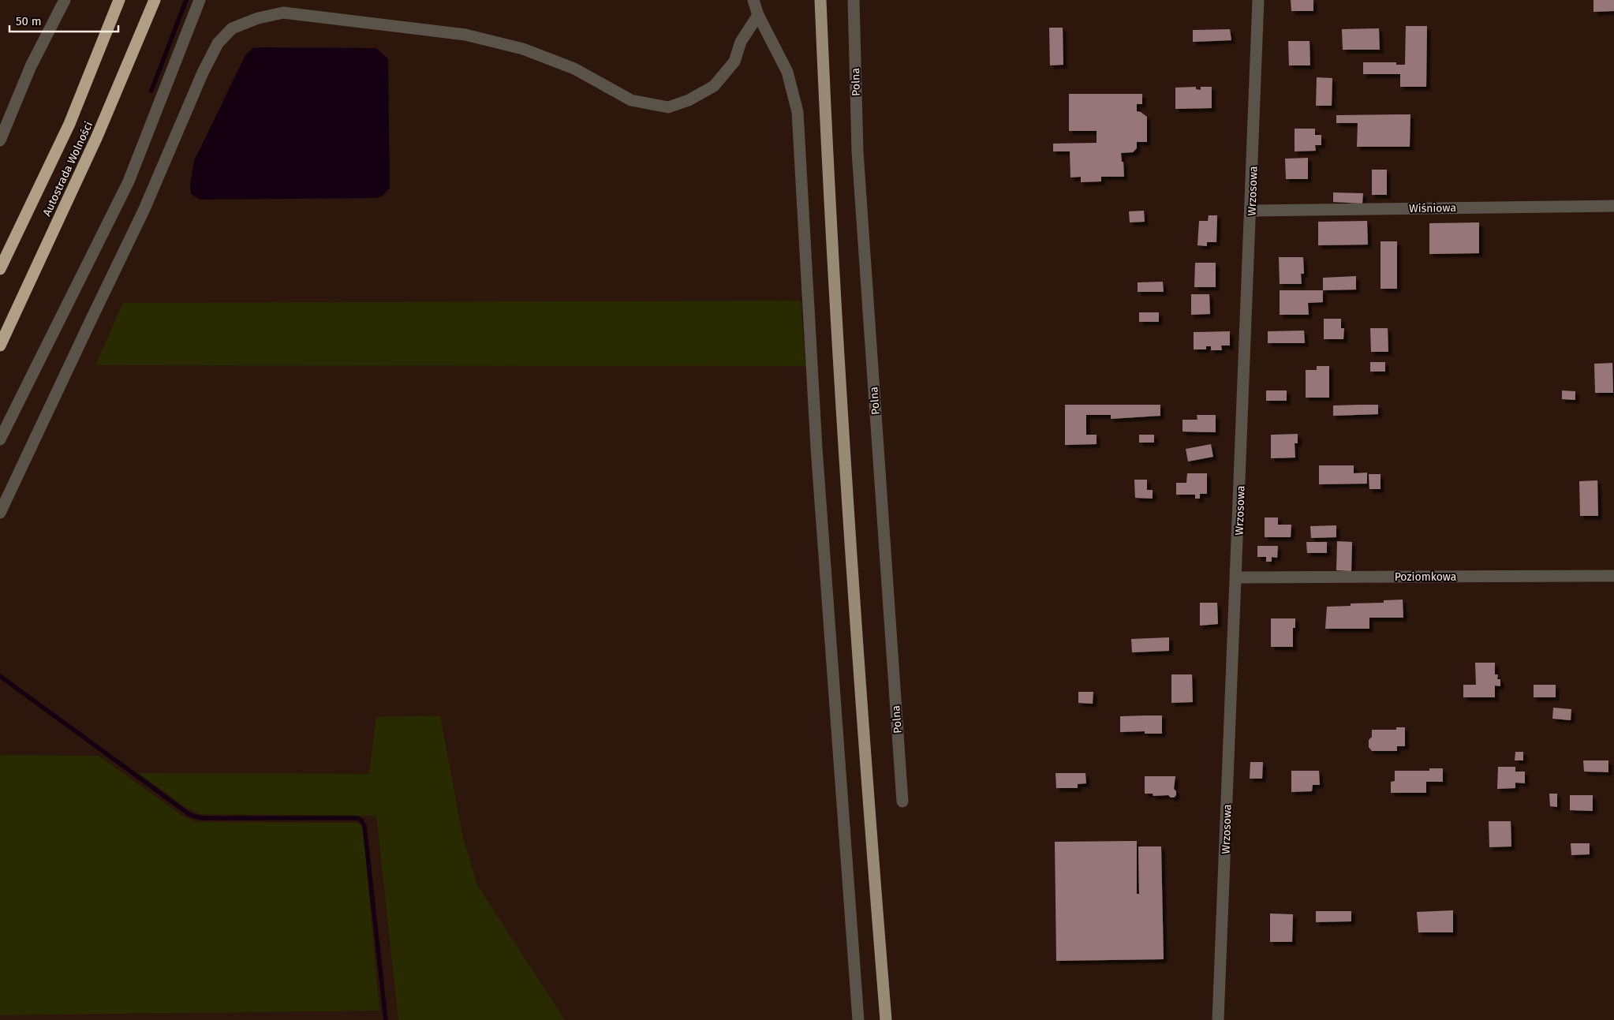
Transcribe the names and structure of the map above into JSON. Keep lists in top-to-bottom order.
{
  "streets": {
    "highway": ["Autostrada Wolności"],
    "street": [
      "Polna",
      "Wrzosowa",
      "Wiśniowa",
      "Poziomkowa"
    ]
  },
  "crossings": [
    ["Wrzosowa", "Wiśniowa"],
    ["Wrzosowa", "Poziomkowa"]
  ],
  "scale_bar": "50 m"
}
